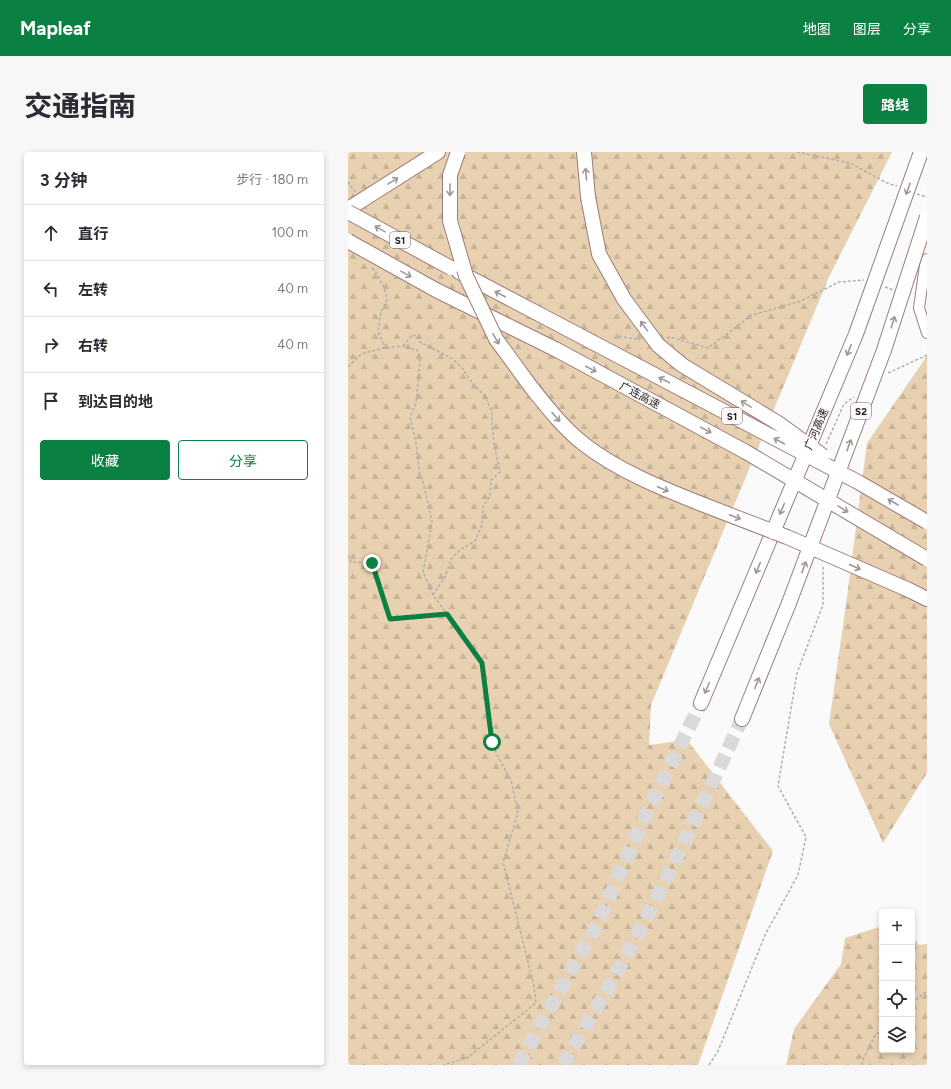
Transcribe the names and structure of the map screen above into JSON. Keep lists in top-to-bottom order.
{
  "streets": {
    "highway": [
      "S1",
      "广连高速",
      "S2",
      "广河高速"
    ]
  },
  "page": {
    "header": "Mapleaf",
    "nav": ["地图", "图层", "分享"],
    "title": "交通指南",
    "buttons": [
      "路线",
      ["收藏", "分享"]
    ],
    "heading": ["3 分钟", "步行 · 180 m"],
    "list": [
      ["直行", "100 m"],
      ["左转", "40 m"],
      ["右转", "40 m"],
      "到达目的地"
    ],
    "map_buttons": ["+", "−"]
  }
}
